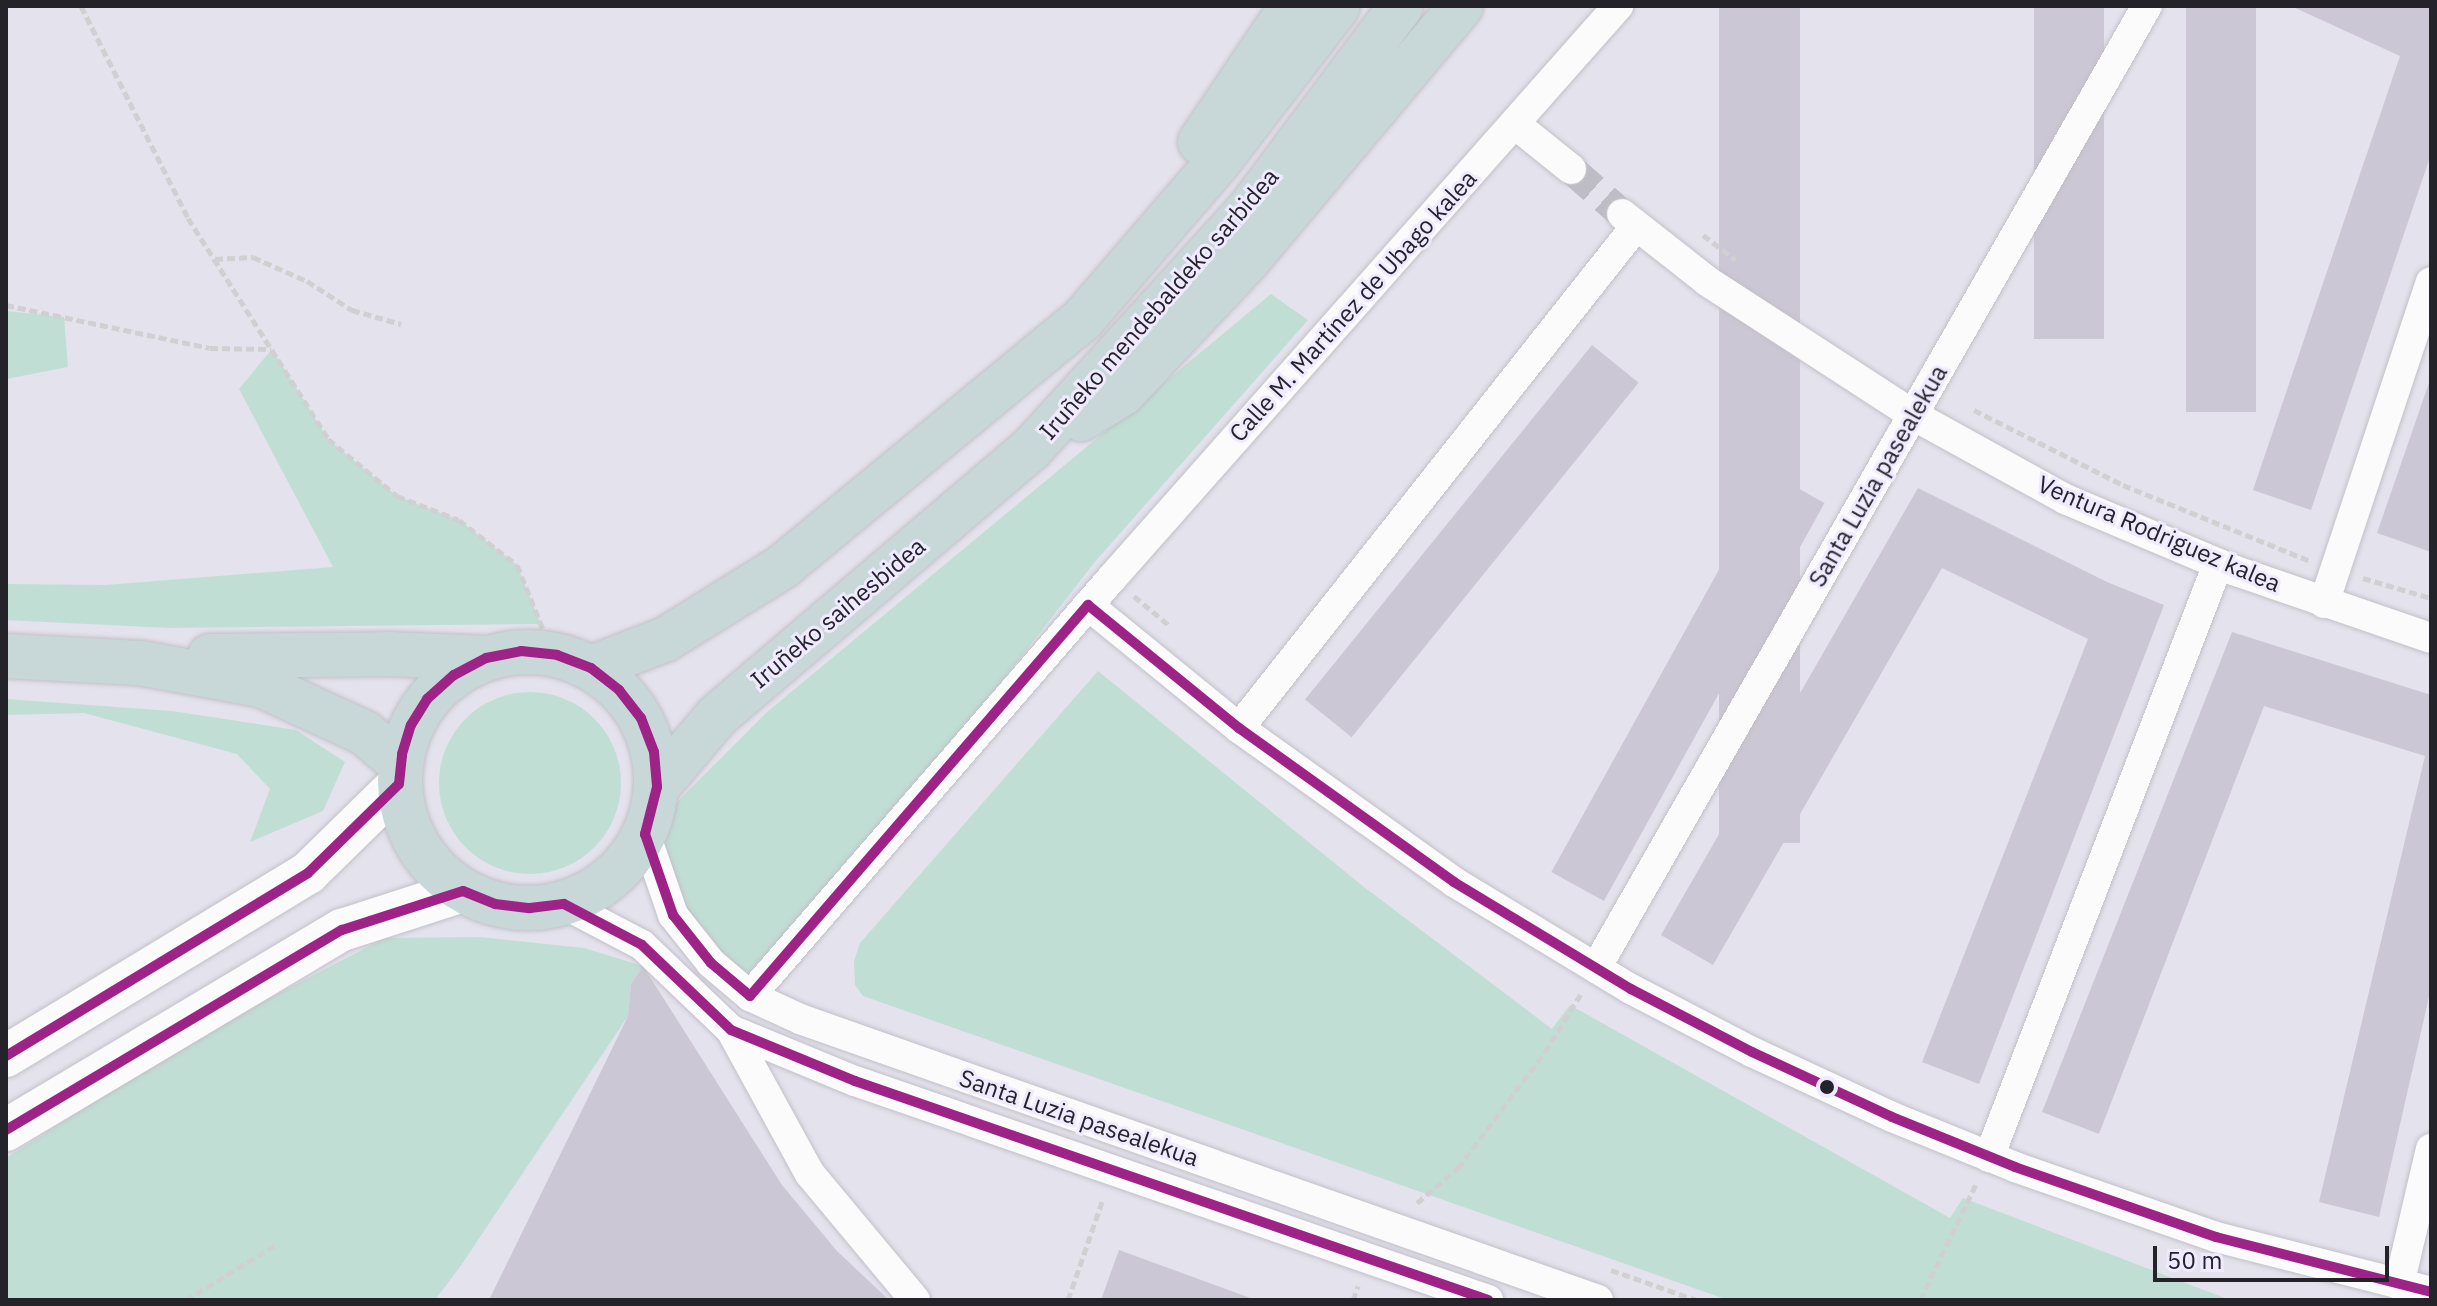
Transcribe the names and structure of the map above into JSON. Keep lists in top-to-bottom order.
{
  "streets": {
    "highway": ["Iruñeko mendebaldeko sarbidea", "Iruñeko saihesbidea"],
    "street": ["Calle M. Martínez de Ubago kalea", "Santa Luzia pasealekua", "Ventura Rodriguez kalea"]
  },
  "crossings": [
    ["Iruñeko mendebaldeko sarbidea", "Iruñeko saihesbidea"],
    ["Calle M. Martínez de Ubago kalea", "Santa Luzia pasealekua"],
    ["Santa Luzia pasealekua", "Ventura Rodriguez kalea"],
    ["Santa Luzia pasealekua", "Iruñeko saihesbidea"]
  ],
  "scale_bar": "50 m"
}
